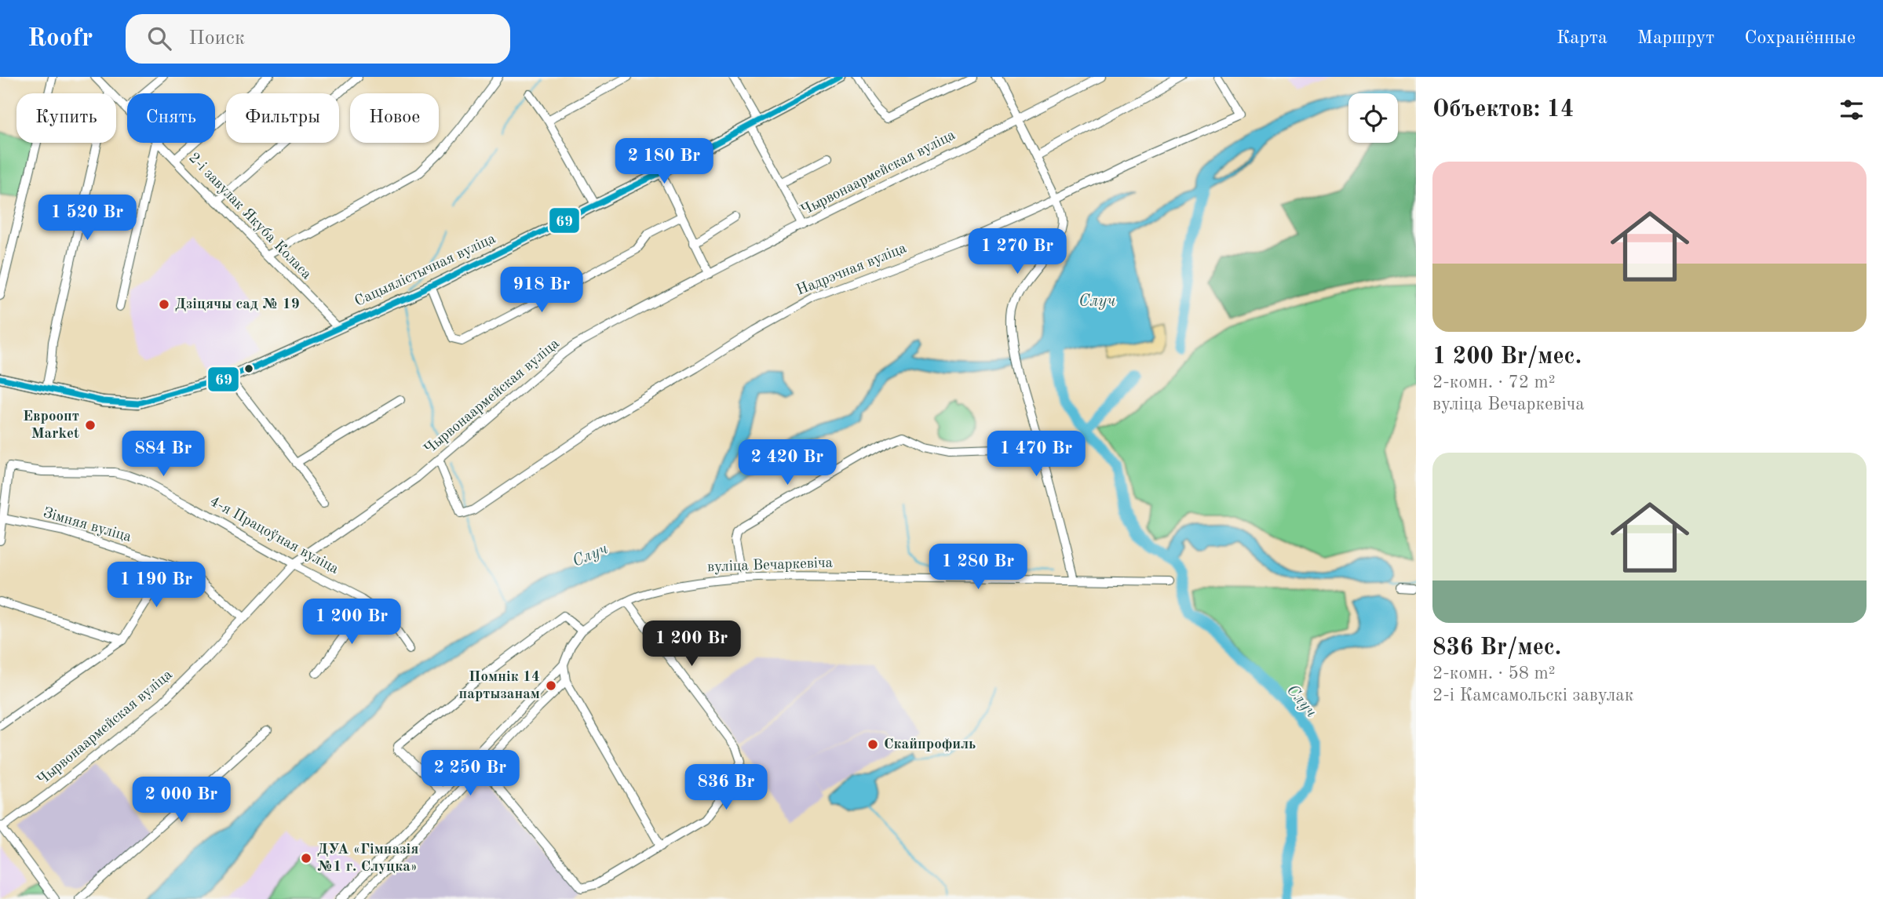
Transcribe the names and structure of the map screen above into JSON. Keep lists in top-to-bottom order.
{
  "streets": {
    "main road": ["Сацыялістычная вуліца"],
    "street": [
      "Чырвонаармейская вуліца",
      "2-і завулак Якуба Коласа",
      "Надрэчная вуліца",
      "Зімняя вуліца",
      "4-я Працоўная вуліца",
      "вуліца Вечаркевіча"
    ]
  },
  "crossings": [
    ["Чырвонаармейская вуліца", "Надрэчная вуліца"],
    ["Чырвонаармейская вуліца", "Зімняя вуліца"],
    ["Чырвонаармейская вуліца", "4-я Працоўная вуліца"],
    ["2-і завулак Якуба Коласа", "Сацыялістычная вуліца"],
    ["Зімняя вуліца", "4-я Працоўная вуліца"]
  ],
  "water": ["Случ"],
  "places": [
    "Дзіцячы сад № 19",
    "Евроопт Market",
    "Помнік 14 партызанам",
    "Скайпрофиль",
    "ДУА «Гімназія №1 г. Слуцка»"
  ],
  "lines": ["transit line 69"],
  "page": {
    "header": "Roofr",
    "search": "Поиск",
    "nav": ["Карта", "Маршрут", "Сохранённые"],
    "heading": "Объектов: 14",
    "chip": [
      "Купить",
      "Снять",
      "Фильтры",
      "Новое"
    ],
    "price": [
      "2 180 Br",
      "1 520 Br",
      "1 270 Br",
      "918 Br",
      "884 Br",
      "1 470 Br",
      "2 420 Br",
      "1 280 Br",
      "1 190 Br",
      "1 200 Br",
      "1 200 Br",
      "2 250 Br",
      "836 Br",
      "2 000 Br"
    ],
    "list": [
      {
        "name": "1 200 Br/мес.",
        "note": "2-комн. · 72 m² · вуліца Вечаркевіча"
      },
      {
        "name": "836 Br/мес.",
        "note": "2-комн. · 58 m² · 2-і Камсамольскі завулак"
      }
    ]
  }
}
